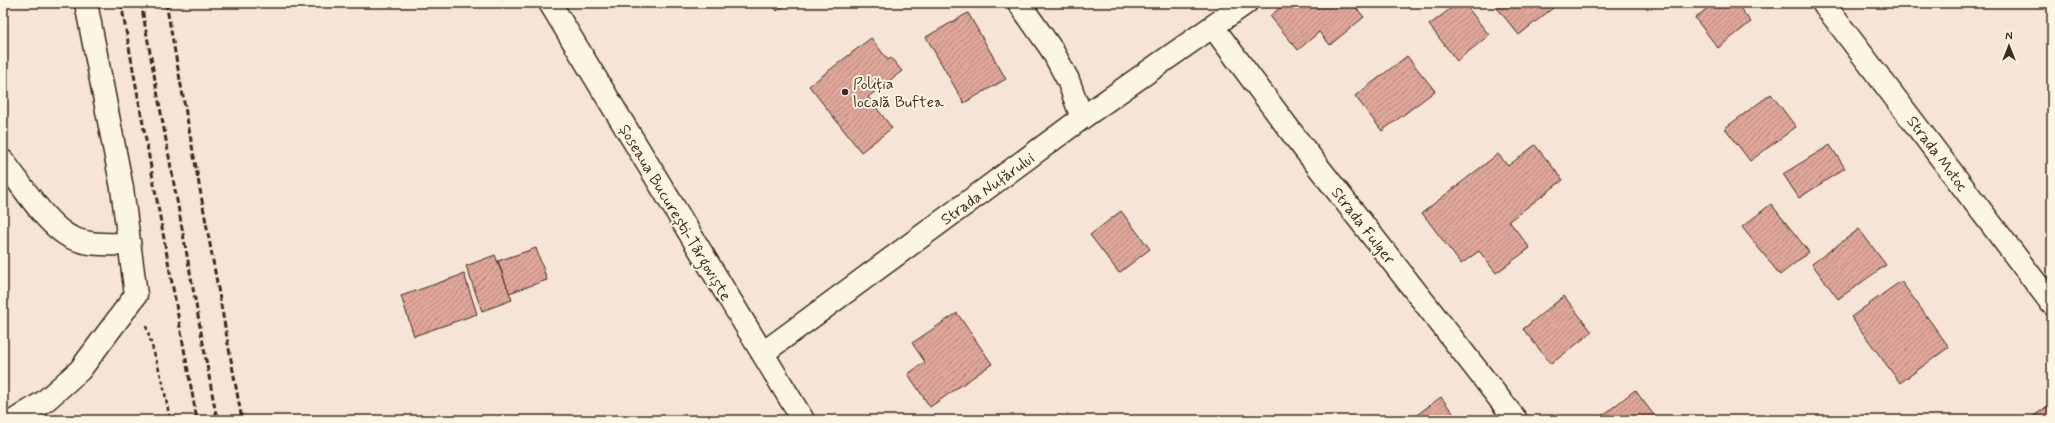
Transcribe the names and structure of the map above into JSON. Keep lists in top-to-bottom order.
{
  "streets": {
    "street": [
      "Strada Motoc",
      "Strada Nufărului",
      "Șoseaua București-Târgoviște",
      "Strada Fulger"
    ]
  },
  "crossings": [
    ["Strada Nufărului", "Șoseaua București-Târgoviște"],
    ["Strada Nufărului", "Strada Fulger"]
  ],
  "places": ["Poliția locală Buftea"],
  "north": "top"
}
